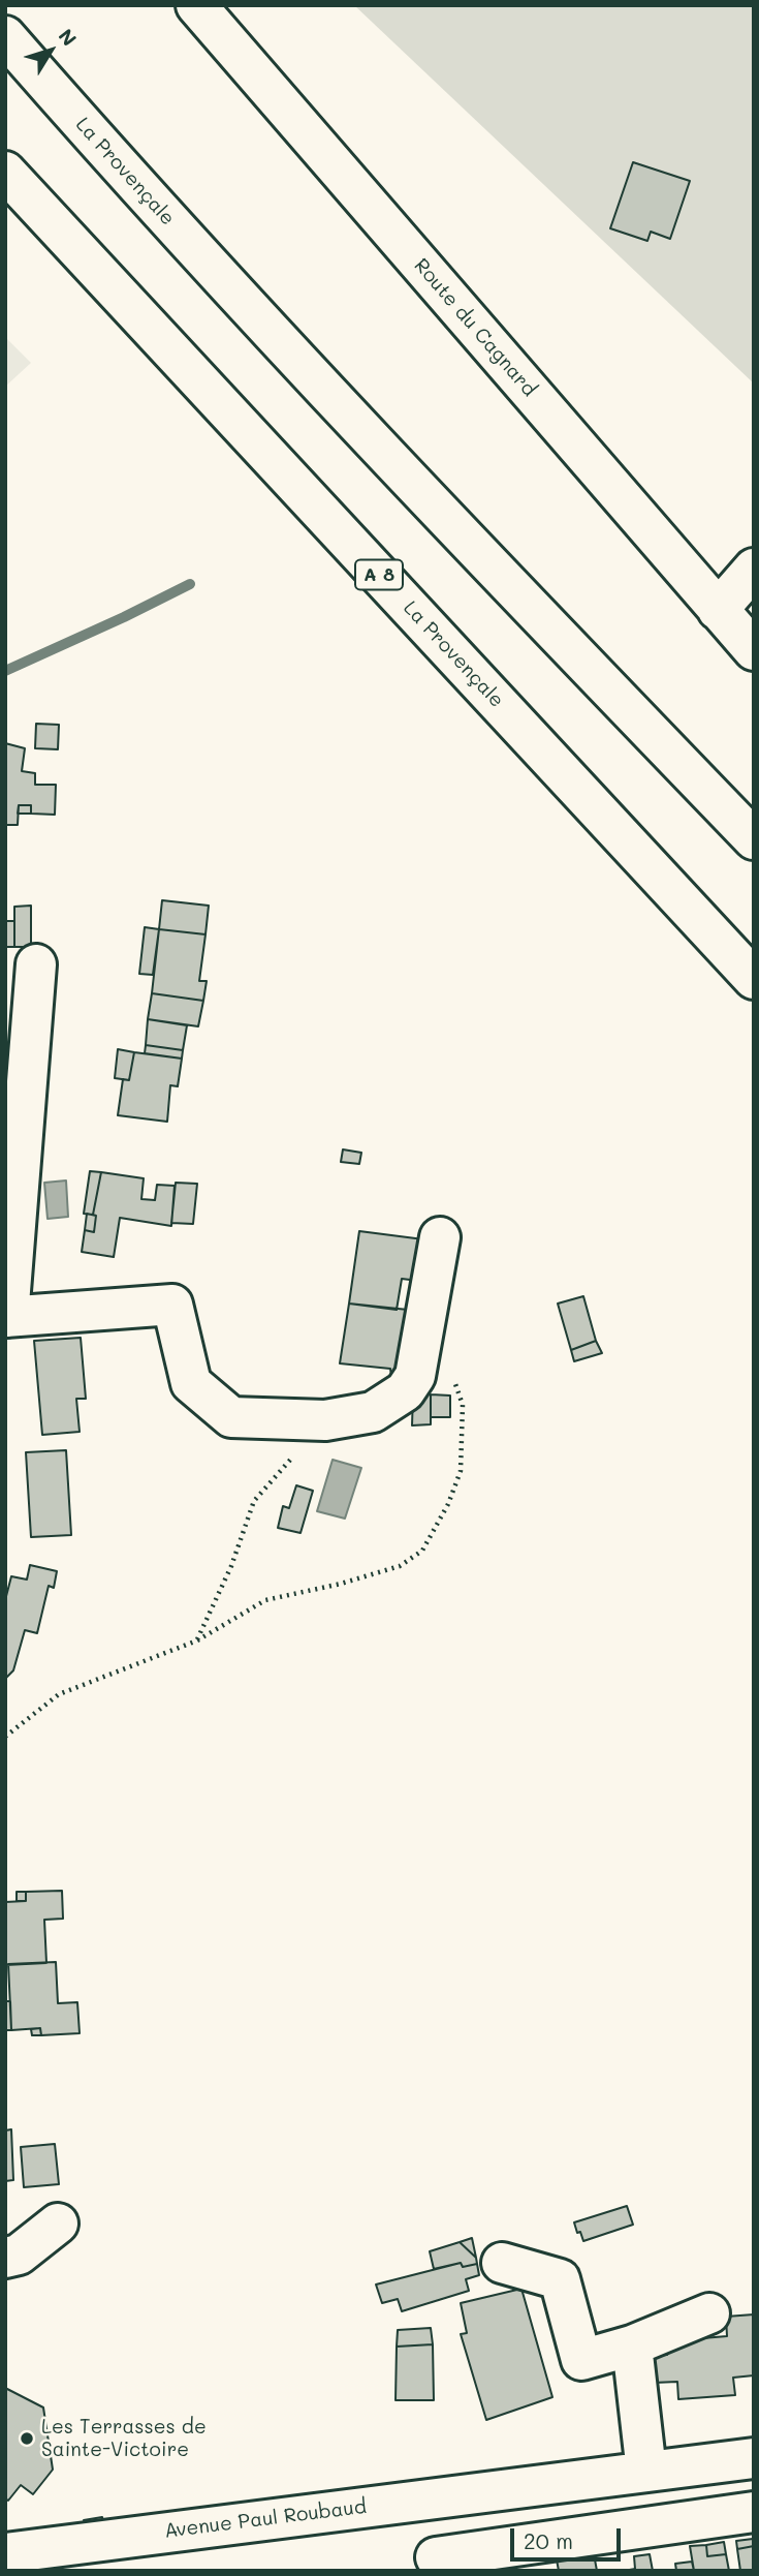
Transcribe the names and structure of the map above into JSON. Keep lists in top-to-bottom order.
{
  "streets": {
    "main road": [
      "La Provençale",
      "Route du Cagnard",
      "A 8",
      "Avenue Paul Roubaud"
    ]
  },
  "places": ["Les Terrasses de Sainte-Victoire"],
  "scale_bar": "20 m",
  "north": "top right"
}
